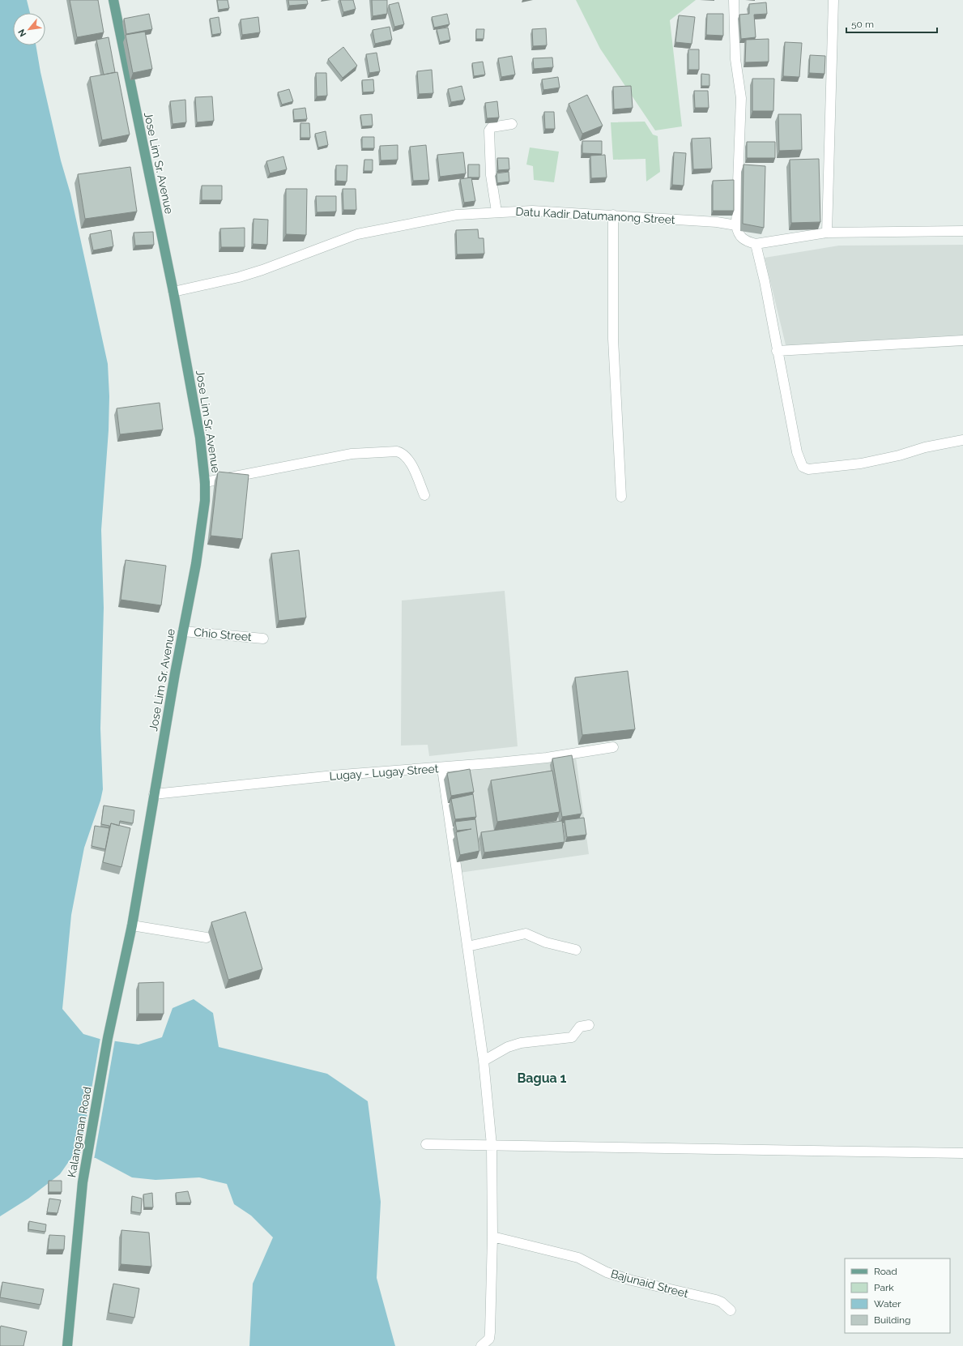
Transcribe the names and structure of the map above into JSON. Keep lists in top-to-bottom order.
{
  "streets": {
    "main road": ["Jose Lim Sr. Avenue", "Kalanganan Road"],
    "street": [
      "Datu Kadir Datumanong Street",
      "Chio Street",
      "Lugay - Lugay Street",
      "Bajunaid Street"
    ]
  },
  "crossings": [
    ["Jose Lim Sr. Avenue", "Datu Kadir Datumanong Street"],
    ["Jose Lim Sr. Avenue", "Chio Street"],
    ["Jose Lim Sr. Avenue", "Lugay - Lugay Street"],
    ["Jose Lim Sr. Avenue", "Kalanganan Road"]
  ],
  "districts": ["Bagua 1"],
  "legend": [
    "Road",
    "Park",
    "Water",
    "Building"
  ],
  "scale_bar": "50 m",
  "north": "bottom left"
}
